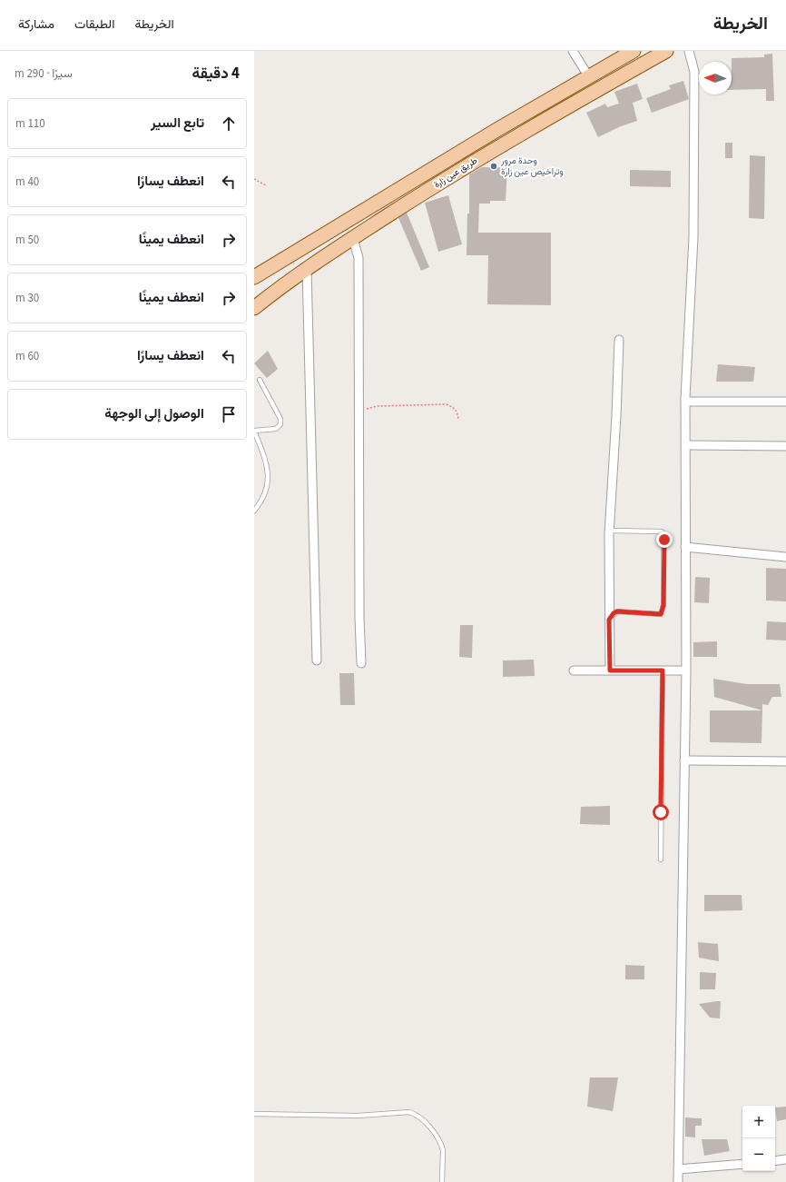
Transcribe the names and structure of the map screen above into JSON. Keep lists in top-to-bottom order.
{
  "streets": {
    "main road": ["طريق عين زارة"]
  },
  "places": ["وحدة مرور وتراخيص عين زارة"],
  "north": "left",
  "page": {
    "header": "الخريطة",
    "nav": ["الخريطة", "الطبقات", "مشاركة"],
    "heading": ["4 دقيقة", "سيرًا · 290 m"],
    "list": [
      ["تابع السير", "110 m"],
      ["انعطف يسارًا", "40 m"],
      ["انعطف يمينًا", "50 m"],
      ["انعطف يمينًا", "30 m"],
      ["انعطف يسارًا", "60 m"],
      "الوصول إلى الوجهة"
    ],
    "map_buttons": ["+", "−"]
  }
}
